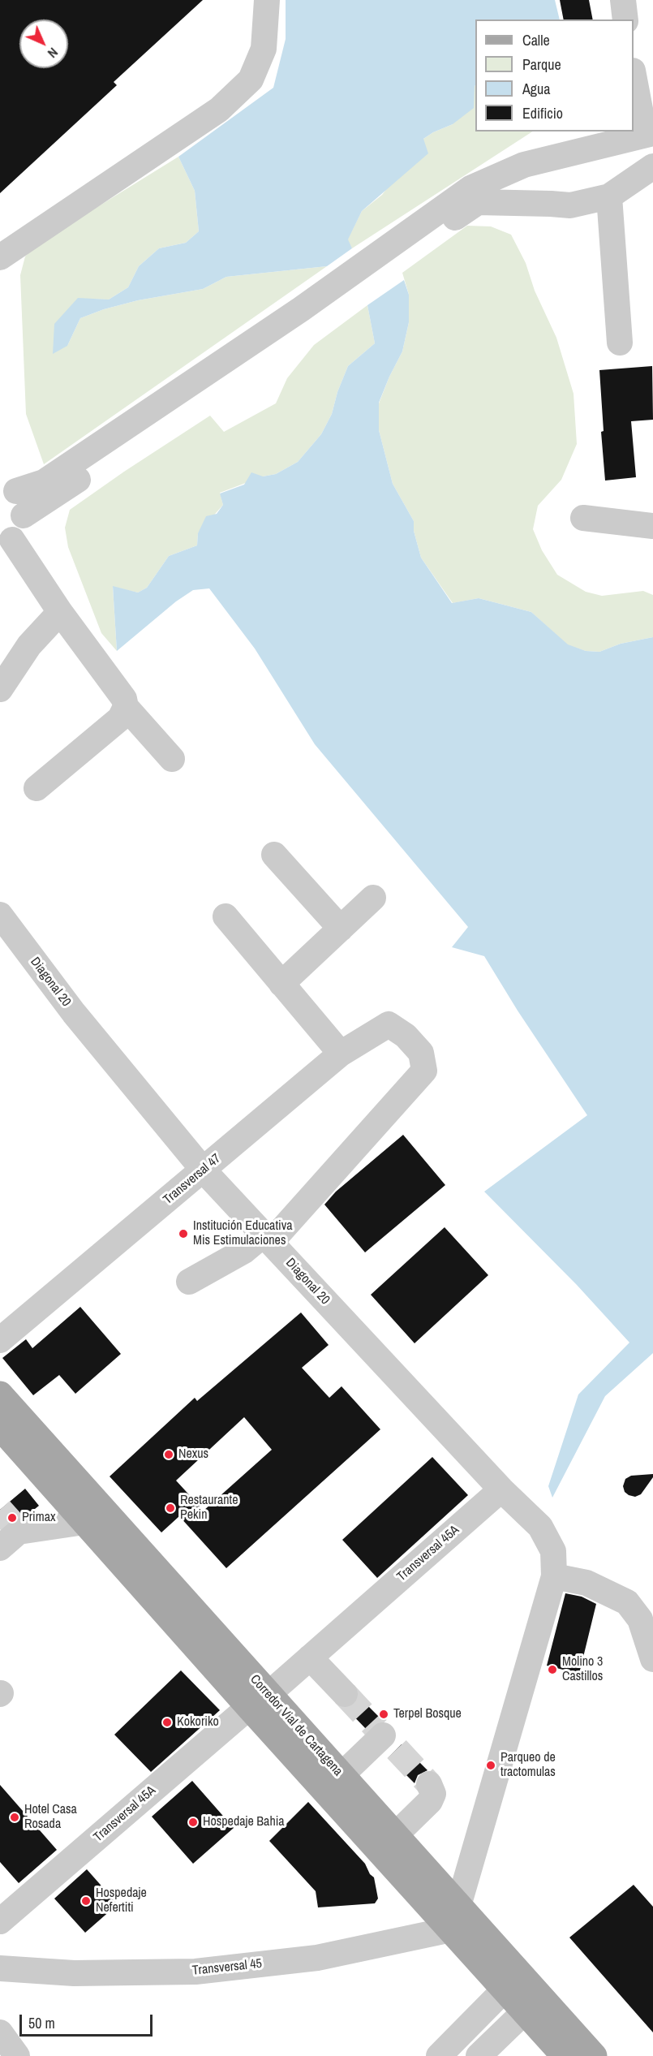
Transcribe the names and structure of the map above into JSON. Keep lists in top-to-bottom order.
{
  "streets": {
    "main road": ["Corredor Vial de Cartagena"],
    "street": [
      "Diagonal 20",
      "Transversal 47",
      "Transversal 45A",
      "Transversal 45"
    ]
  },
  "crossings": [
    ["Diagonal 20", "Transversal 47"],
    ["Diagonal 20", "Transversal 45A"],
    ["Diagonal 20", "Corredor Vial de Cartagena"],
    ["Diagonal 20", "Transversal 45"],
    ["Transversal 45A", "Corredor Vial de Cartagena"],
    ["Corredor Vial de Cartagena", "Transversal 45"]
  ],
  "places": [
    "Institución Educativa Mis Estimulaciones",
    "Nexus",
    "Restaurante Pekin",
    "Primax",
    "Molino 3 Castillos",
    "Terpel Bosque",
    "Kokoriko",
    "Parqueo de tractomulas",
    "Hotel Casa Rosada",
    "Hospedaje Bahia",
    "Hospedaje Nefertiti"
  ],
  "legend": [
    "Calle",
    "Parque",
    "Agua",
    "Edificio"
  ],
  "scale_bar": "50 m",
  "north": "bottom right"
}
